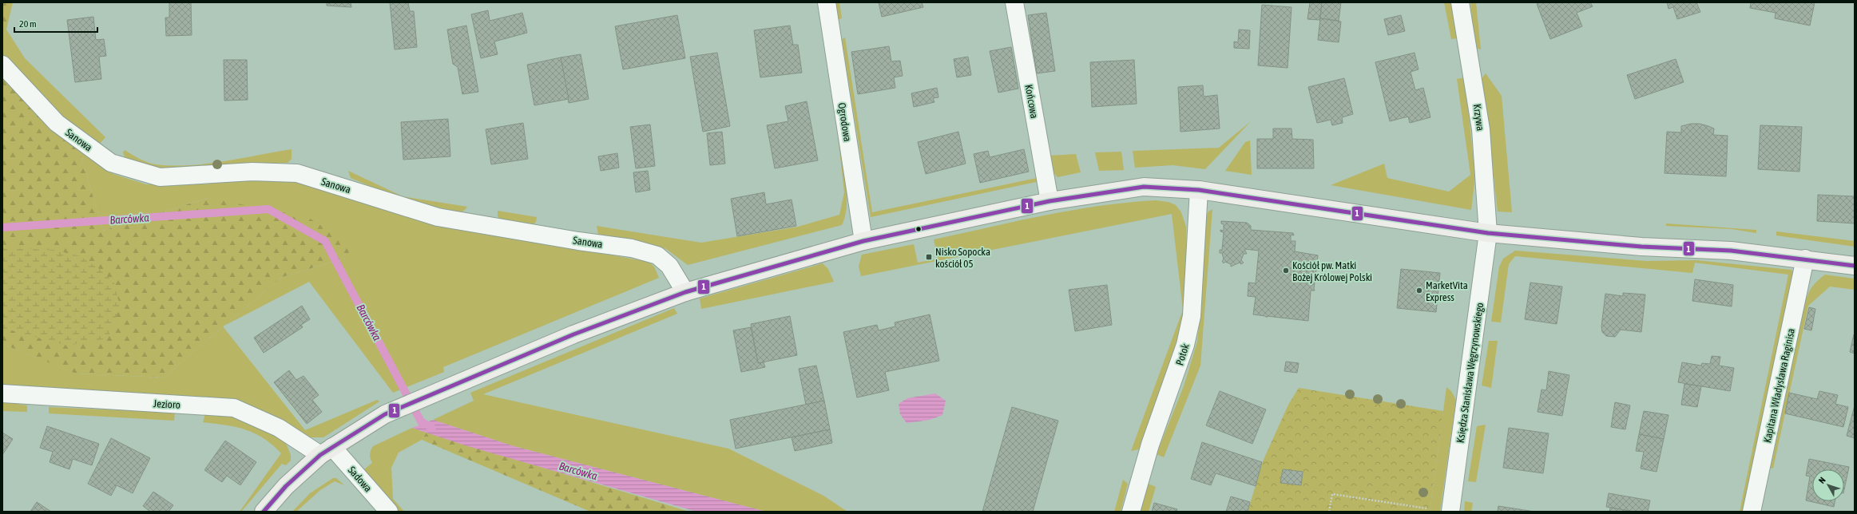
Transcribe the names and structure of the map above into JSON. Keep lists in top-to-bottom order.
{
  "streets": {
    "street": [
      "Końcowa",
      "Krzywa",
      "Ogrodowa",
      "Sanowa",
      "Potok",
      "Księdza Stanisława Węgrzynowskiego",
      "Kapitana Władysława Raginisa",
      "Jezioro",
      "Sadowa"
    ]
  },
  "crossings": [
    ["Krzywa", "Księdza Stanisława Węgrzynowskiego"],
    ["Jezioro", "Sadowa"]
  ],
  "water": ["Barcówka"],
  "places": {
    "transit": ["Nisko Sopocka kościół 05"],
    "other": ["Kościół pw. Matki Bożej Królowej Polski", "MarketVita Express"]
  },
  "lines": ["transit line 1"],
  "scale_bar": "20 m",
  "north": "top left"
}
